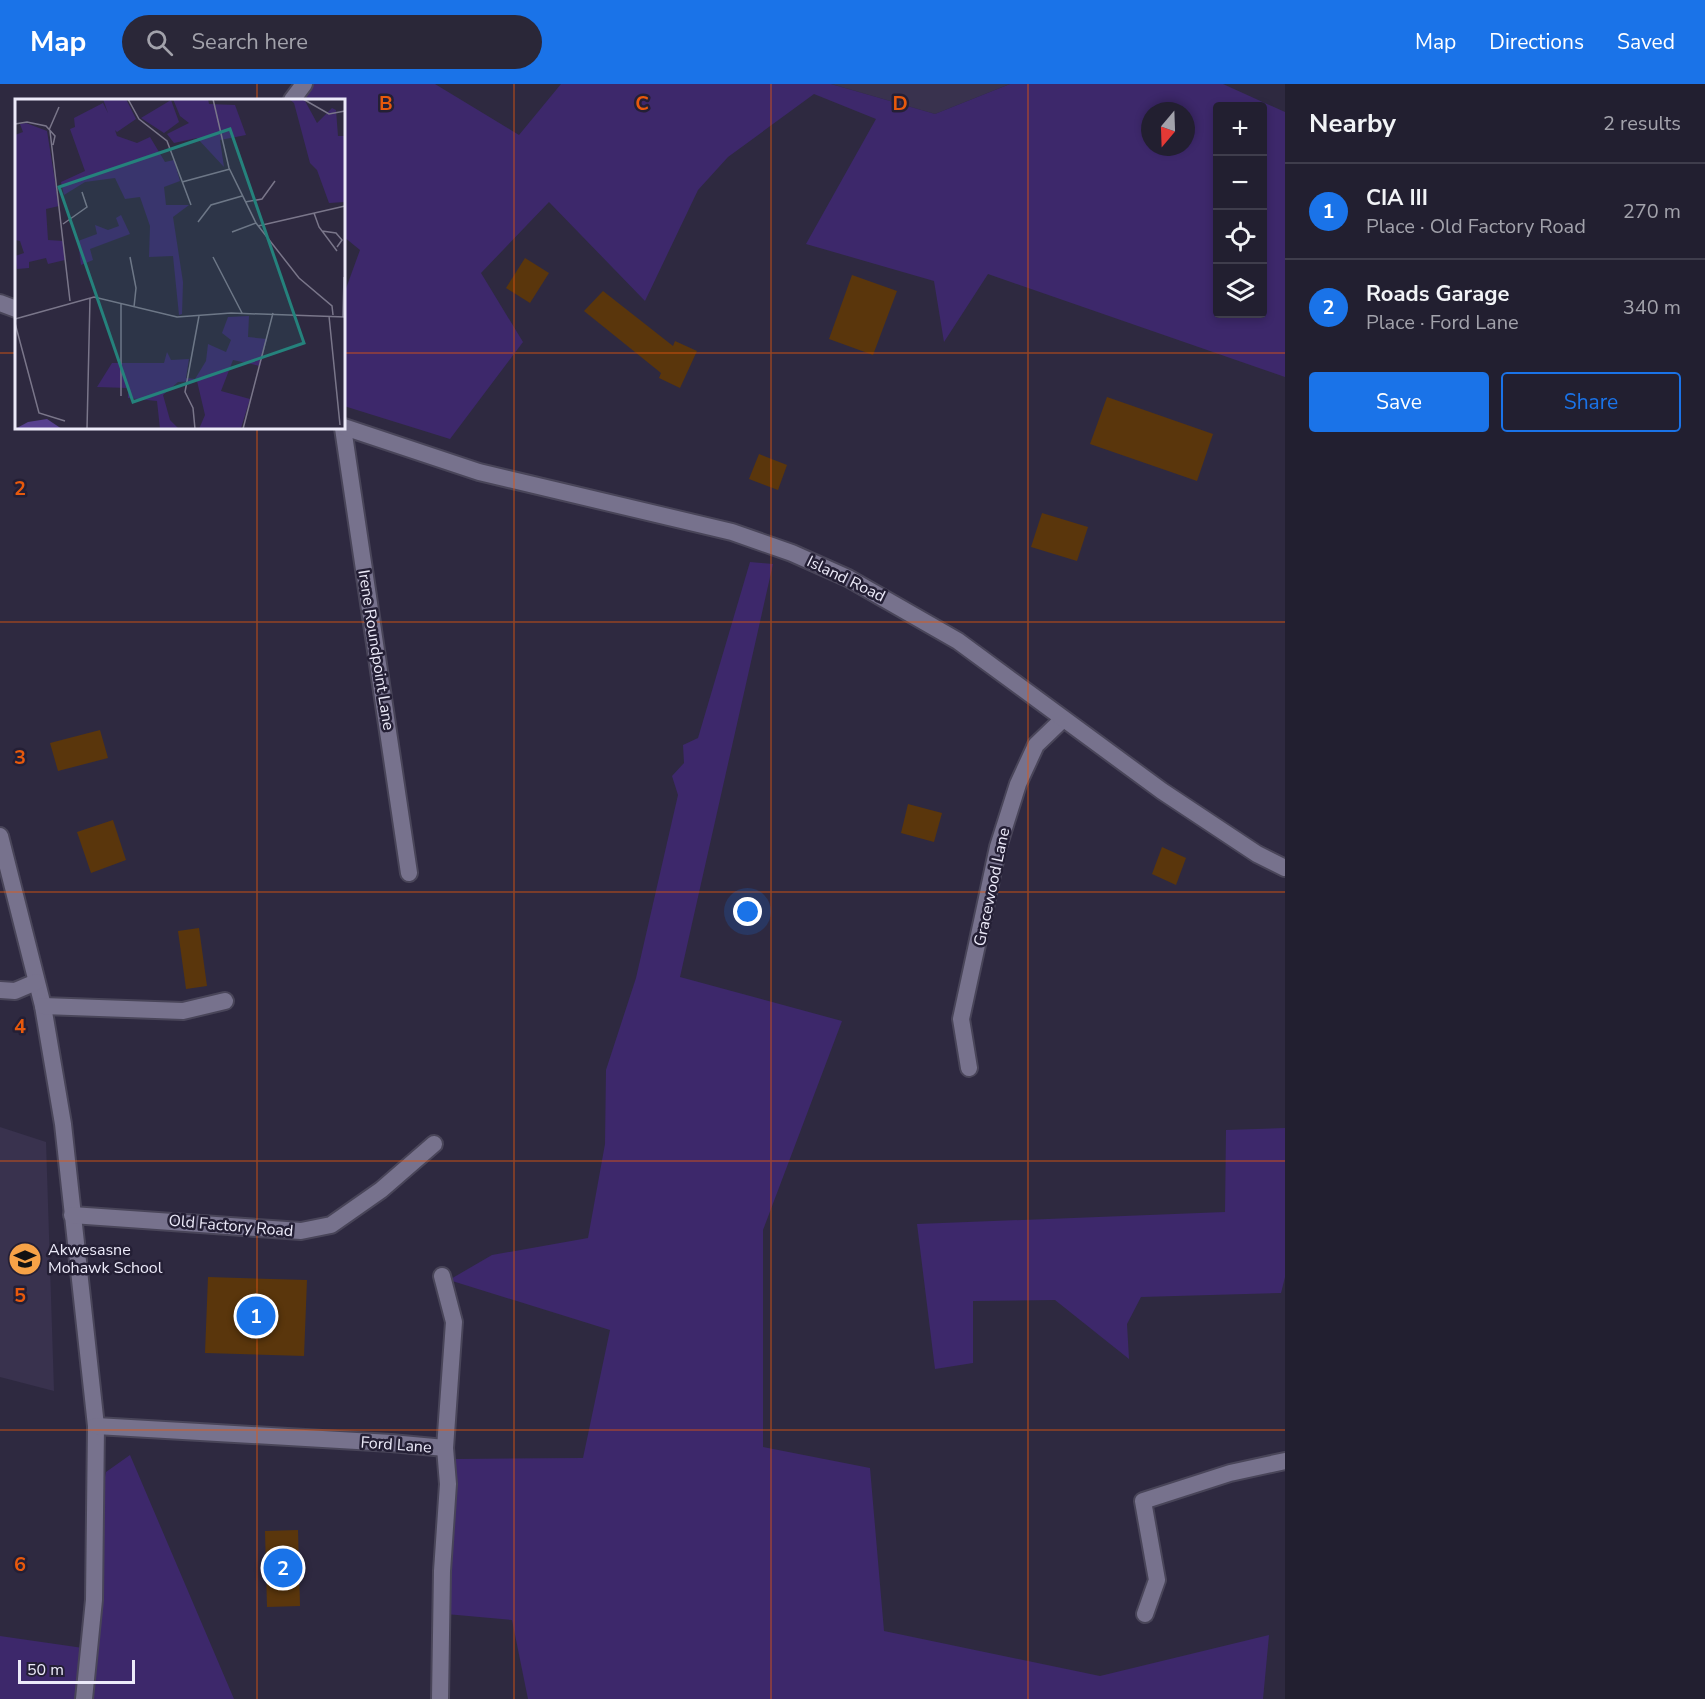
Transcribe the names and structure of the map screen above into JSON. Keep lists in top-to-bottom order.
{
  "streets": {
    "street": [
      "Island Road",
      "Irene Roundpoint Lane",
      "Gracewood Lane",
      "Old Factory Road",
      "Ford Lane"
    ]
  },
  "crossings": [
    ["Island Road", "Gracewood Lane"]
  ],
  "places": {
    "school or university": ["Akwesasne Mohawk School"]
  },
  "scale_bar": "50 m",
  "north": "bottom",
  "page": {
    "header": "Map",
    "search": "Search here",
    "nav": ["Map", "Directions", "Saved"],
    "heading": ["Nearby", "2 results"],
    "map_buttons": ["+", "−"],
    "list": [
      {
        "mark": "1",
        "name": "CIA III",
        "note": "Place · Old Factory Road",
        "value": "270 m"
      },
      {
        "mark": "2",
        "name": "Roads Garage",
        "note": "Place · Ford Lane",
        "value": "340 m"
      }
    ],
    "buttons": ["Save", "Share"],
    "pins": ["1", "2"],
    "scale": "50 m"
  },
  "grid": {
    "columns": ["B", "C", "D"],
    "rows": [
      "2",
      "3",
      "4",
      "5",
      "6"
    ]
  }
}
